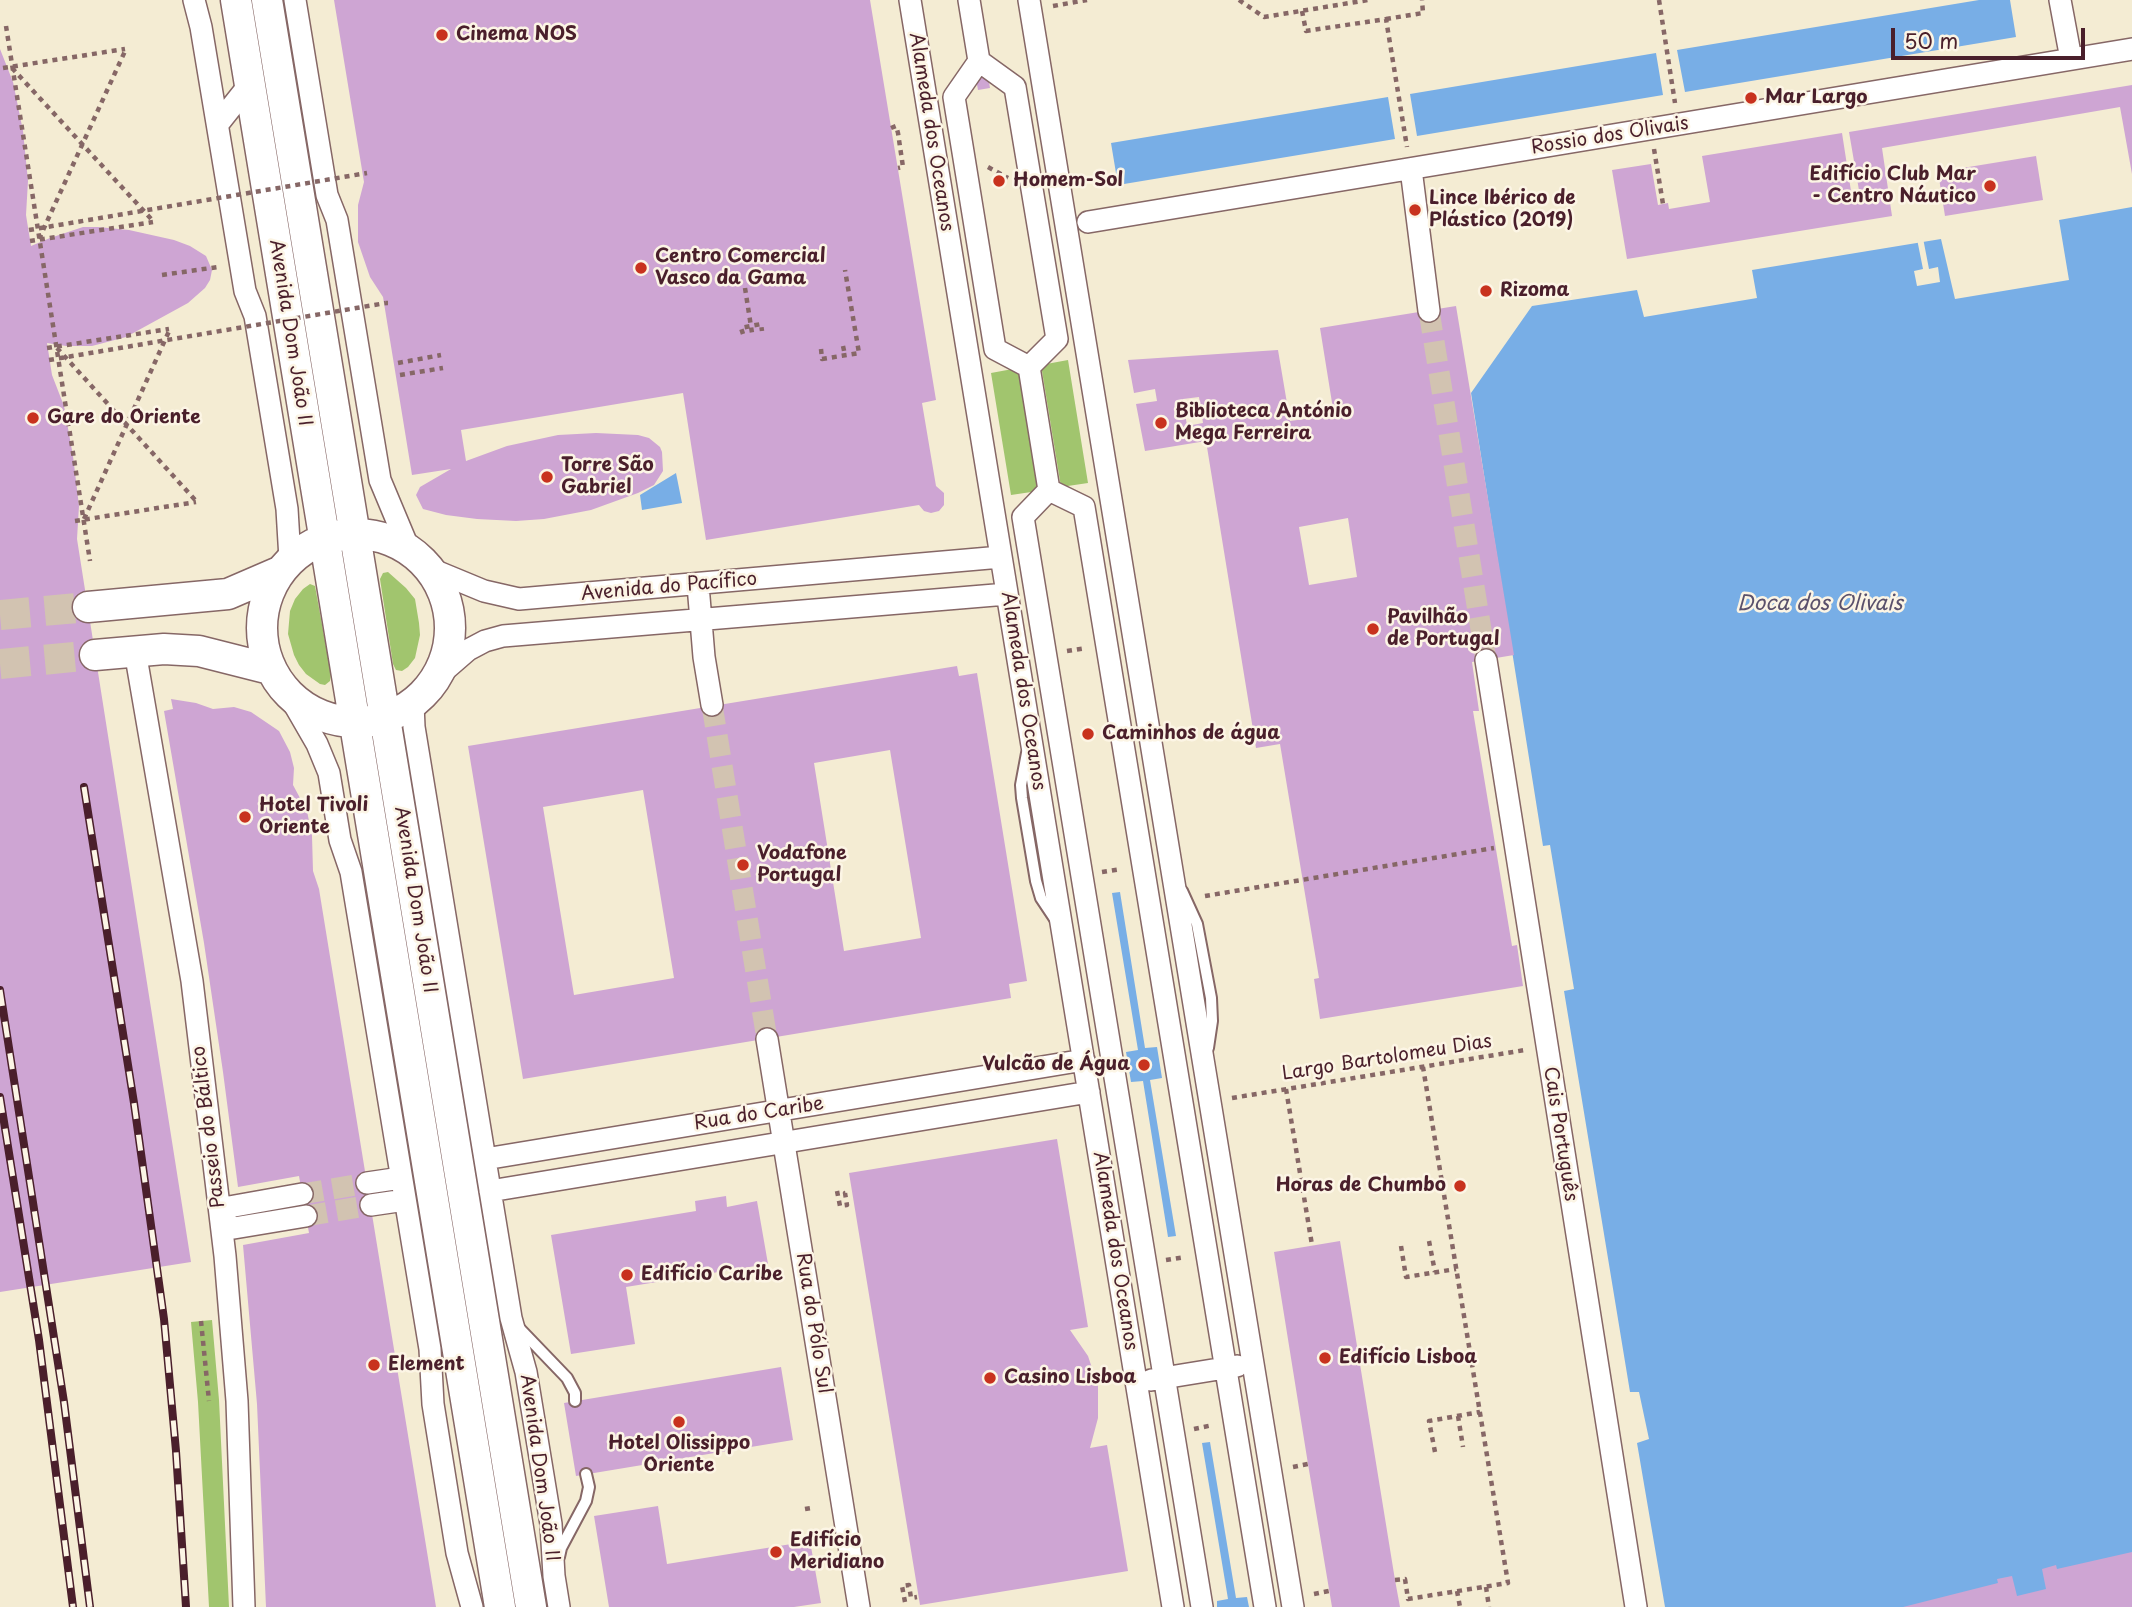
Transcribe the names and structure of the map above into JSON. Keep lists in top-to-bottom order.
{
  "streets": {
    "main road": ["Avenida Dom João II"],
    "street": [
      "Alameda dos Oceanos",
      "Rossio dos Olivais",
      "Avenida do Pacífico",
      "Rua do Caribe",
      "Passeio do Báltico",
      "Cais Português",
      "Rua do Pólo Sul"
    ],
    "path": ["Largo Bartolomeu Dias"]
  },
  "crossings": [
    ["Alameda dos Oceanos", "Avenida do Pacífico"],
    ["Alameda dos Oceanos", "Rua do Caribe"],
    ["Avenida Dom João II", "Rua do Caribe"],
    ["Largo Bartolomeu Dias", "Cais Português"],
    ["Rua do Caribe", "Rua do Pólo Sul"]
  ],
  "water": ["Doca dos Olivais"],
  "places": [
    "Cinema NOS",
    "Mar Largo",
    "Homem-Sol",
    "Edifício Club Mar - Centro Náutico",
    "Lince Ibérico de Plástico (2019)",
    "Centro Comercial Vasco da Gama",
    "Rizoma",
    "Gare do Oriente",
    "Biblioteca António Mega Ferreira",
    "Torre São Gabriel",
    "Pavilhão de Portugal",
    "Caminhos de água",
    "Hotel Tivoli Oriente",
    "Vodafone Portugal",
    "Vulcão de Água",
    "Horas de Chumbo",
    "Edifício Caribe",
    "Edifício Lisboa",
    "Element",
    "Casino Lisboa",
    "Hotel Olissippo Oriente",
    "Edifício Meridiano"
  ],
  "scale_bar": "50 m"
}
